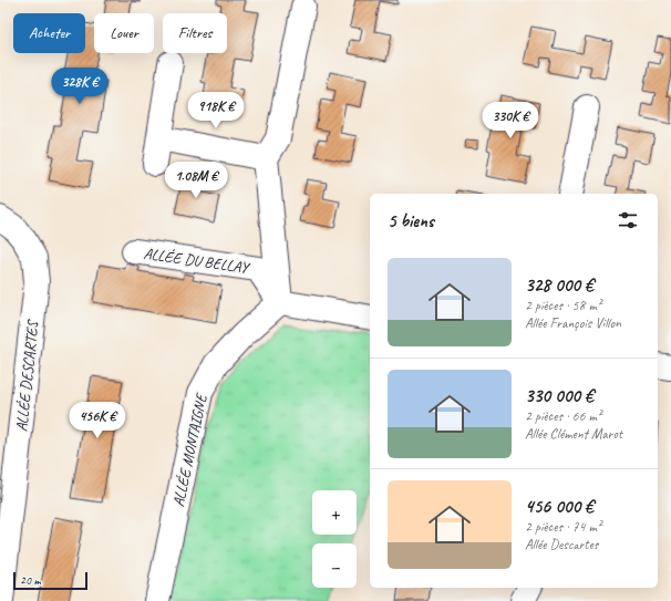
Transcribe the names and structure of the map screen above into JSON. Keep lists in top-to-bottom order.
{
  "streets": {
    "street": ["ALLÉE DU BELLAY", "ALLÉE DESCARTES", "ALLÉE MONTAIGNE"]
  },
  "crossings": [
    ["ALLÉE DU BELLAY", "ALLÉE MONTAIGNE"]
  ],
  "scale_bar": "20 m",
  "page": {
    "chip": ["Acheter", "Louer", "Filtres"],
    "price": [
      "328K €",
      "918K €",
      "330K €",
      "1.08M €",
      "456K €"
    ],
    "heading": "5 biens",
    "list": [
      {
        "name": "328 000 €",
        "note": "2 pièces · 58 m² · Allée François Villon"
      },
      {
        "name": "330 000 €",
        "note": "2 pièces · 66 m² · Allée Clément Marot"
      },
      {
        "name": "456 000 €",
        "note": "2 pièces · 74 m² · Allée Descartes"
      }
    ],
    "map_buttons": ["+", "−"],
    "scale": "20 m"
  }
}
